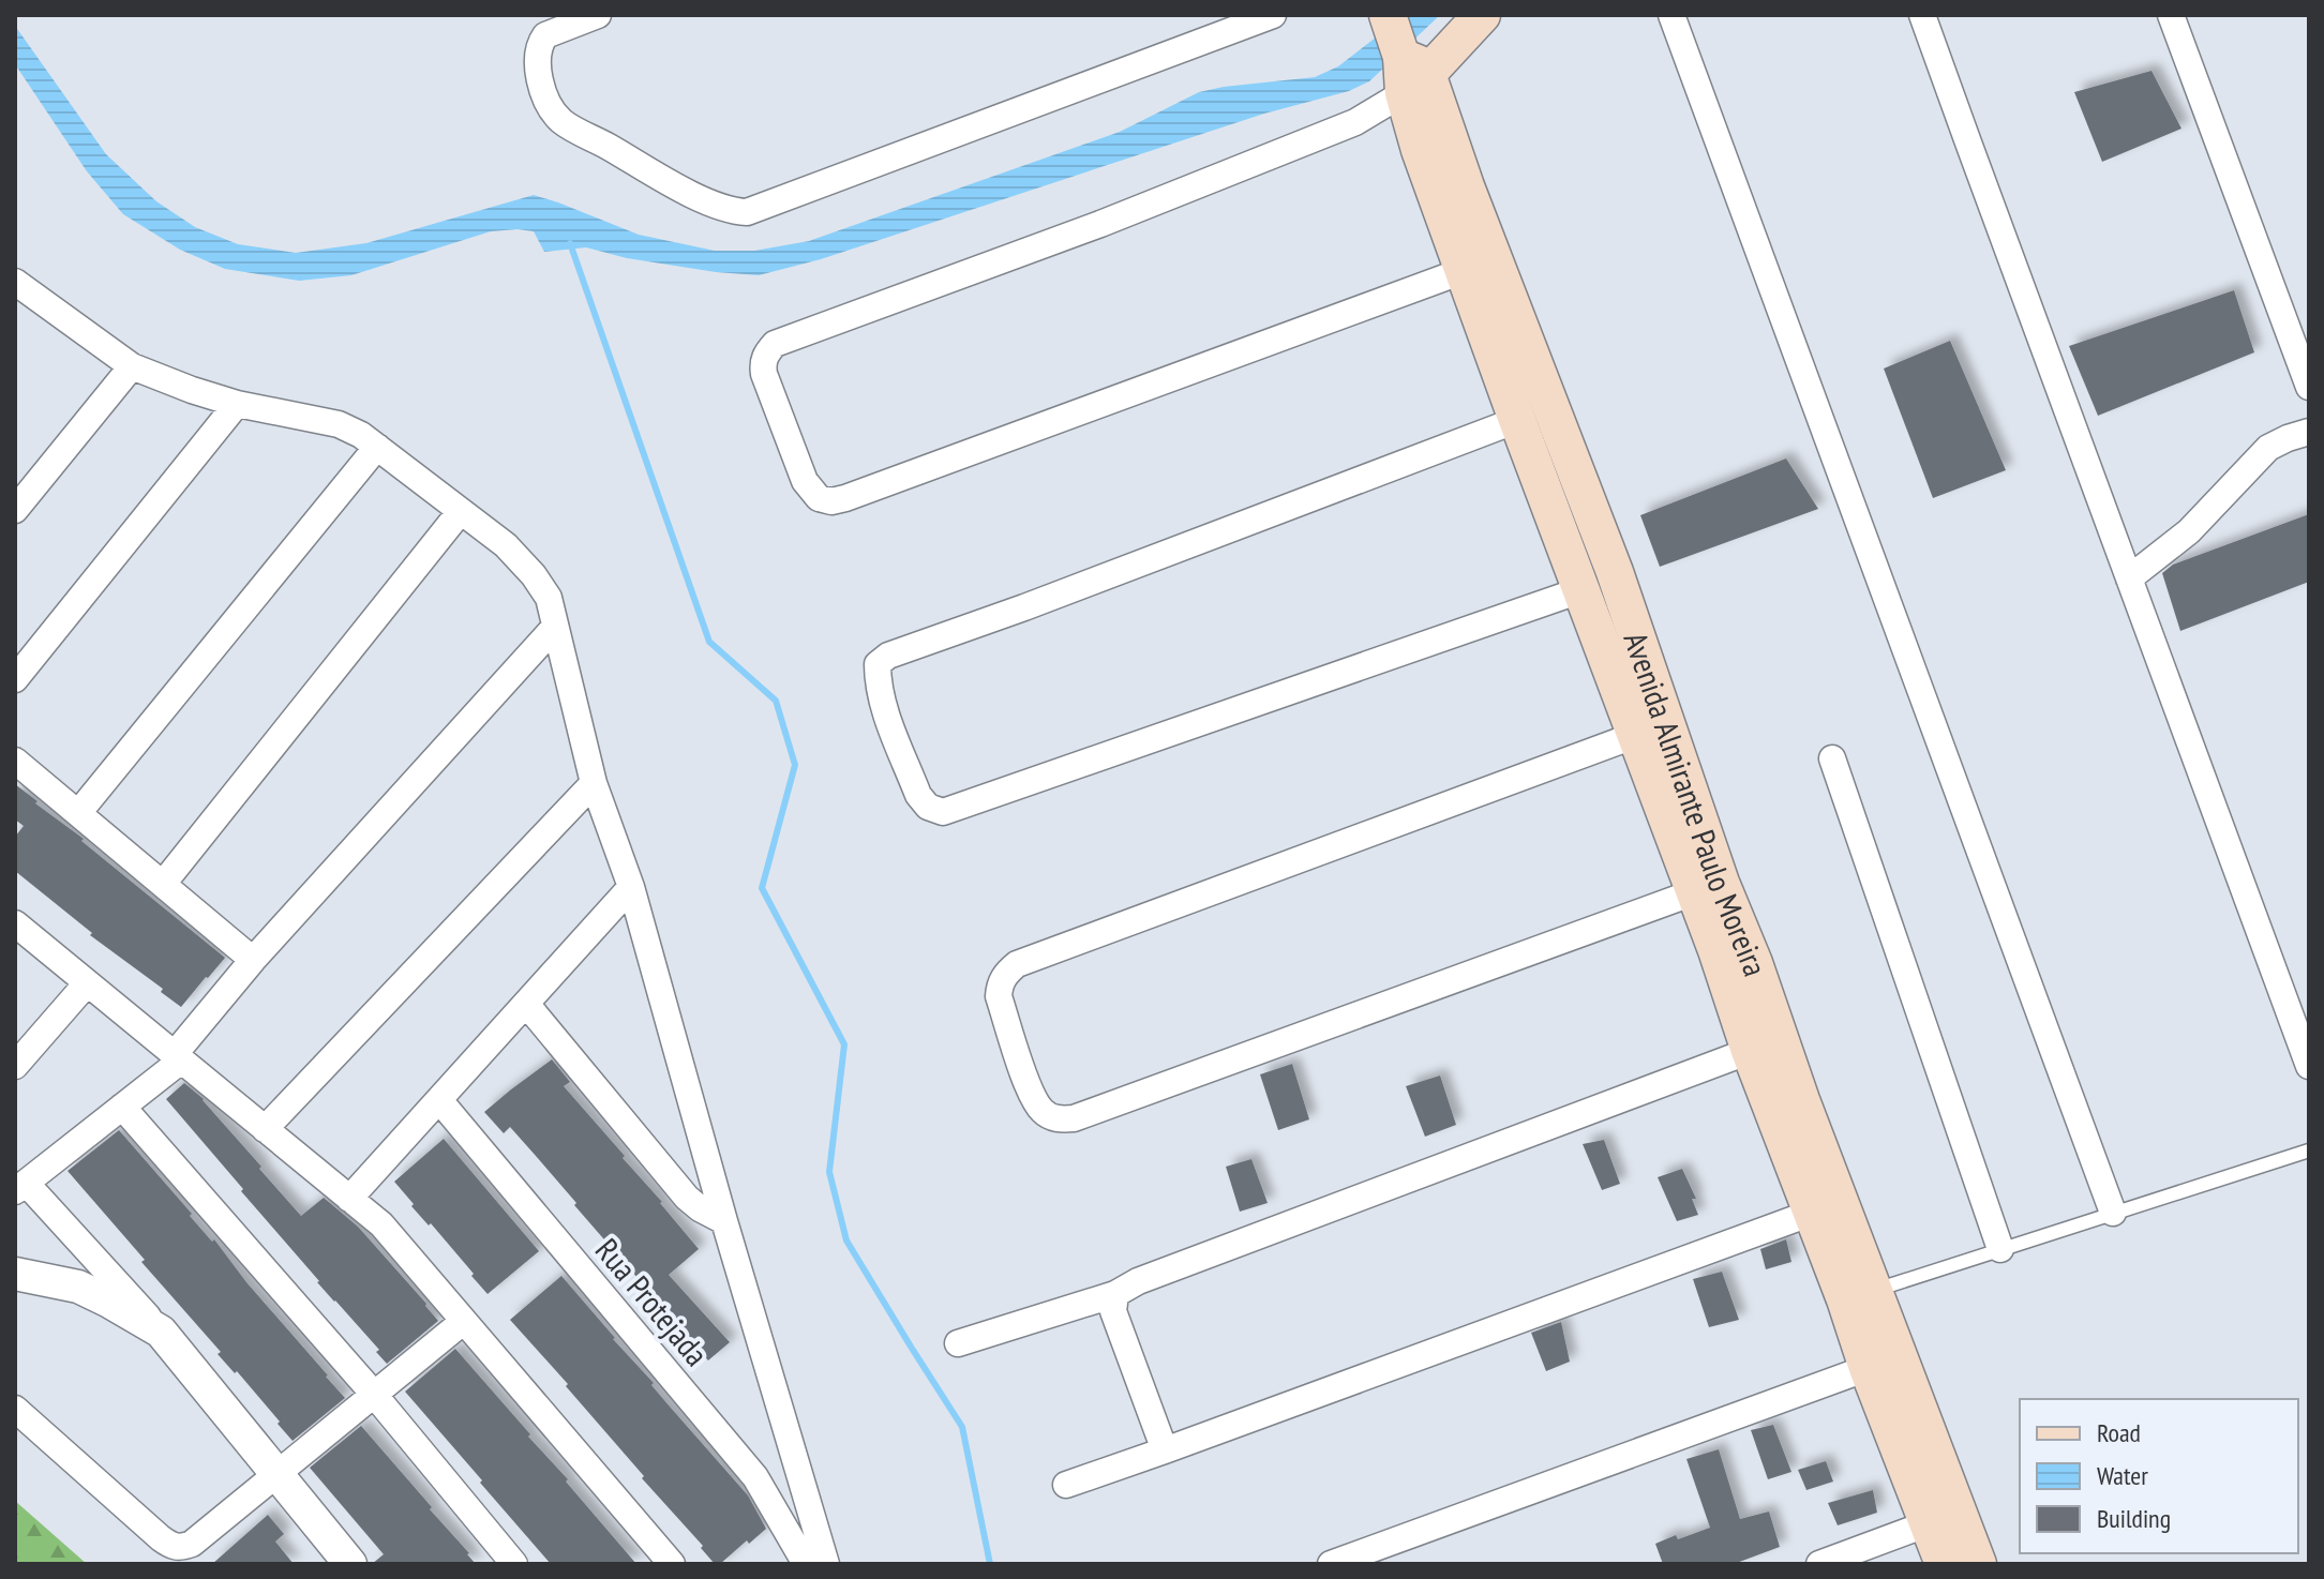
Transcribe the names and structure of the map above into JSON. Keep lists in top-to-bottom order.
{
  "streets": {
    "main road": ["Avenida Almirante Paulo Moreira"],
    "street": ["Rua Protejada"]
  },
  "legend": ["Road", "Water", "Building"]
}
